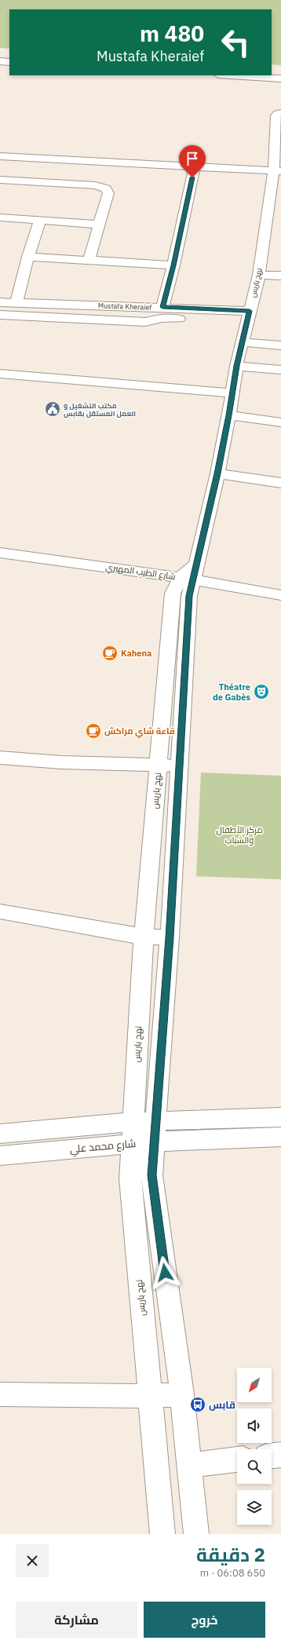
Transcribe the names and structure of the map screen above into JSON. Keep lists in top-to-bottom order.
{
  "streets": {
    "street": [
      "نهج باريس",
      "Mustafa Kheraief",
      "شارع الطيب المهيري",
      "شارع محمد علي"
    ]
  },
  "crossings": [
    ["نهج باريس", "Mustafa Kheraief"],
    ["نهج باريس", "شارع الطيب المهيري"],
    ["نهج باريس", "شارع محمد علي"]
  ],
  "parks": ["مركز الأطفال والشباب"],
  "places": {
    "public building": ["مكتب التشغيل و العمل المستقل بقابس"],
    "cafe": ["Kahena", "قاعة شاي مراكش"],
    "theatre": ["Théatre de Gabès"],
    "bus stop": ["قابس"]
  },
  "north": "bottom left",
  "page": {
    "turn": ["480 m", "Mustafa Kheraief"],
    "heading": ["2 دقيقة", "650 m · 06:08"],
    "buttons": ["خروج", "مشاركة"]
  }
}
